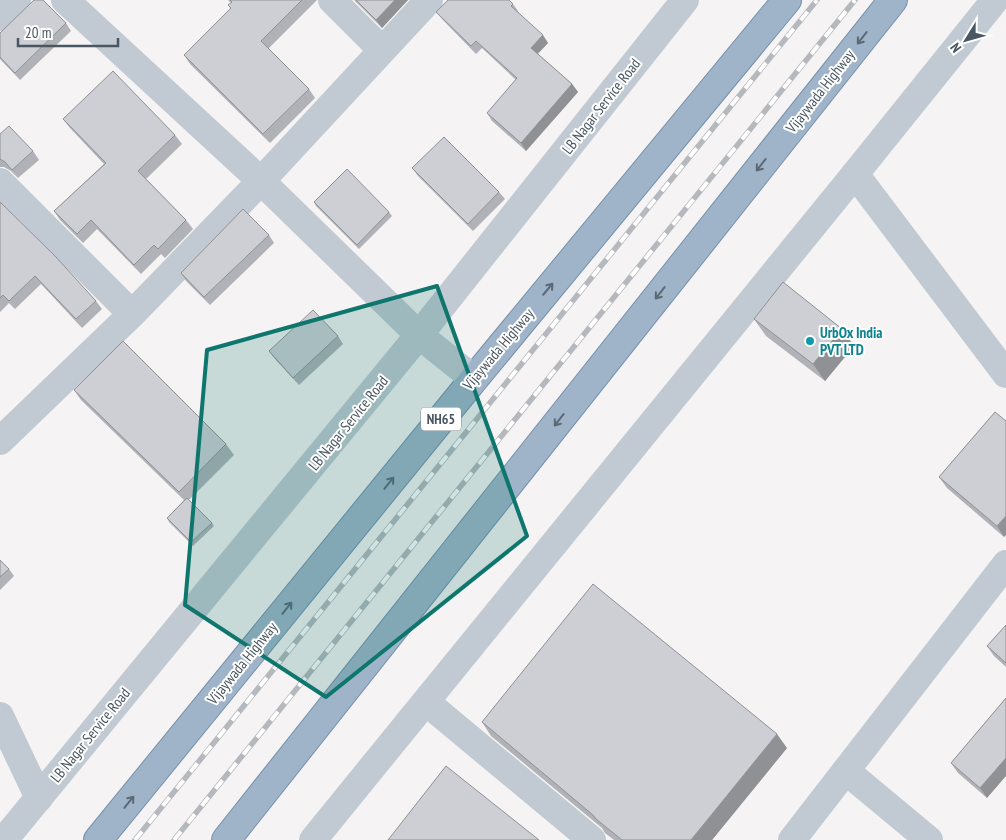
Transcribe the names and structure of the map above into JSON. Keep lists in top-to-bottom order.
{
  "streets": {
    "highway": ["Vijaywada Highway", "NH65"],
    "street": ["LB Nagar Service Road"]
  },
  "places": ["UrbOx India PVT LTD"],
  "scale_bar": "20 m",
  "north": "bottom left"
}
